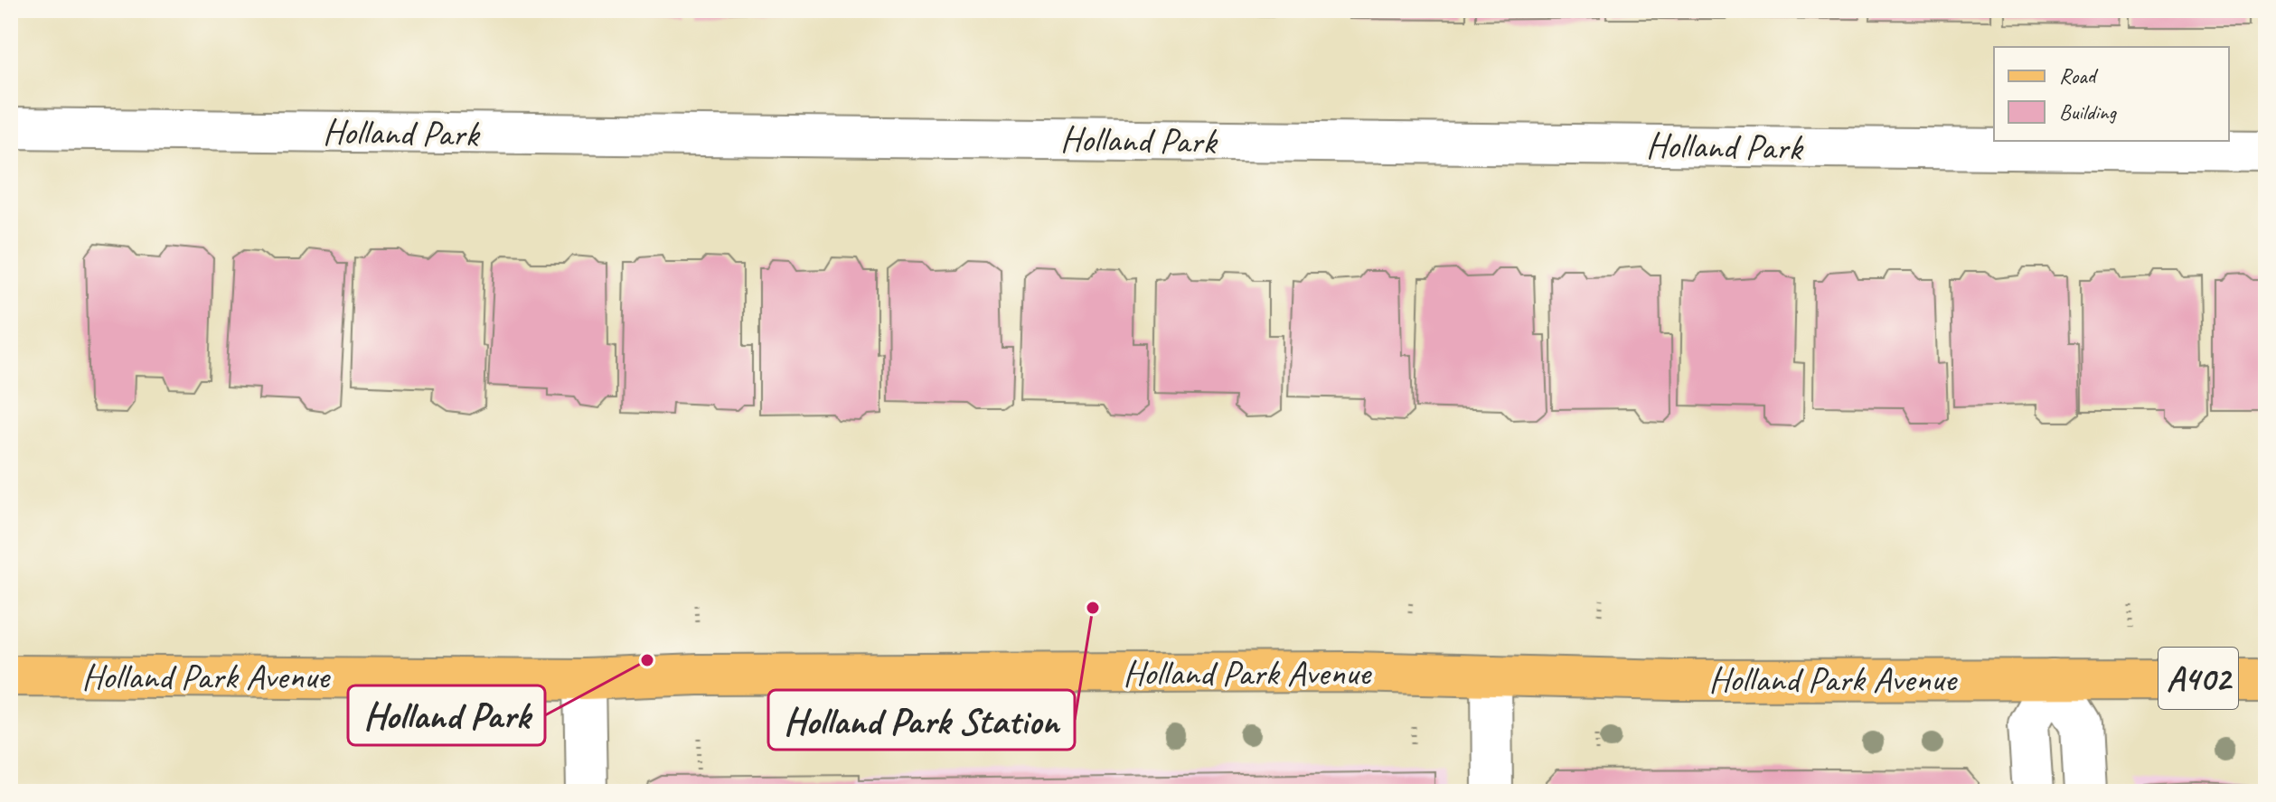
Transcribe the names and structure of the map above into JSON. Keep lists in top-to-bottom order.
{
  "streets": {
    "main road": ["Holland Park Avenue", "A402"],
    "street": ["Holland Park"]
  },
  "places": ["Holland Park Station", "Holland Park"],
  "legend": ["Road", "Building"]
}
